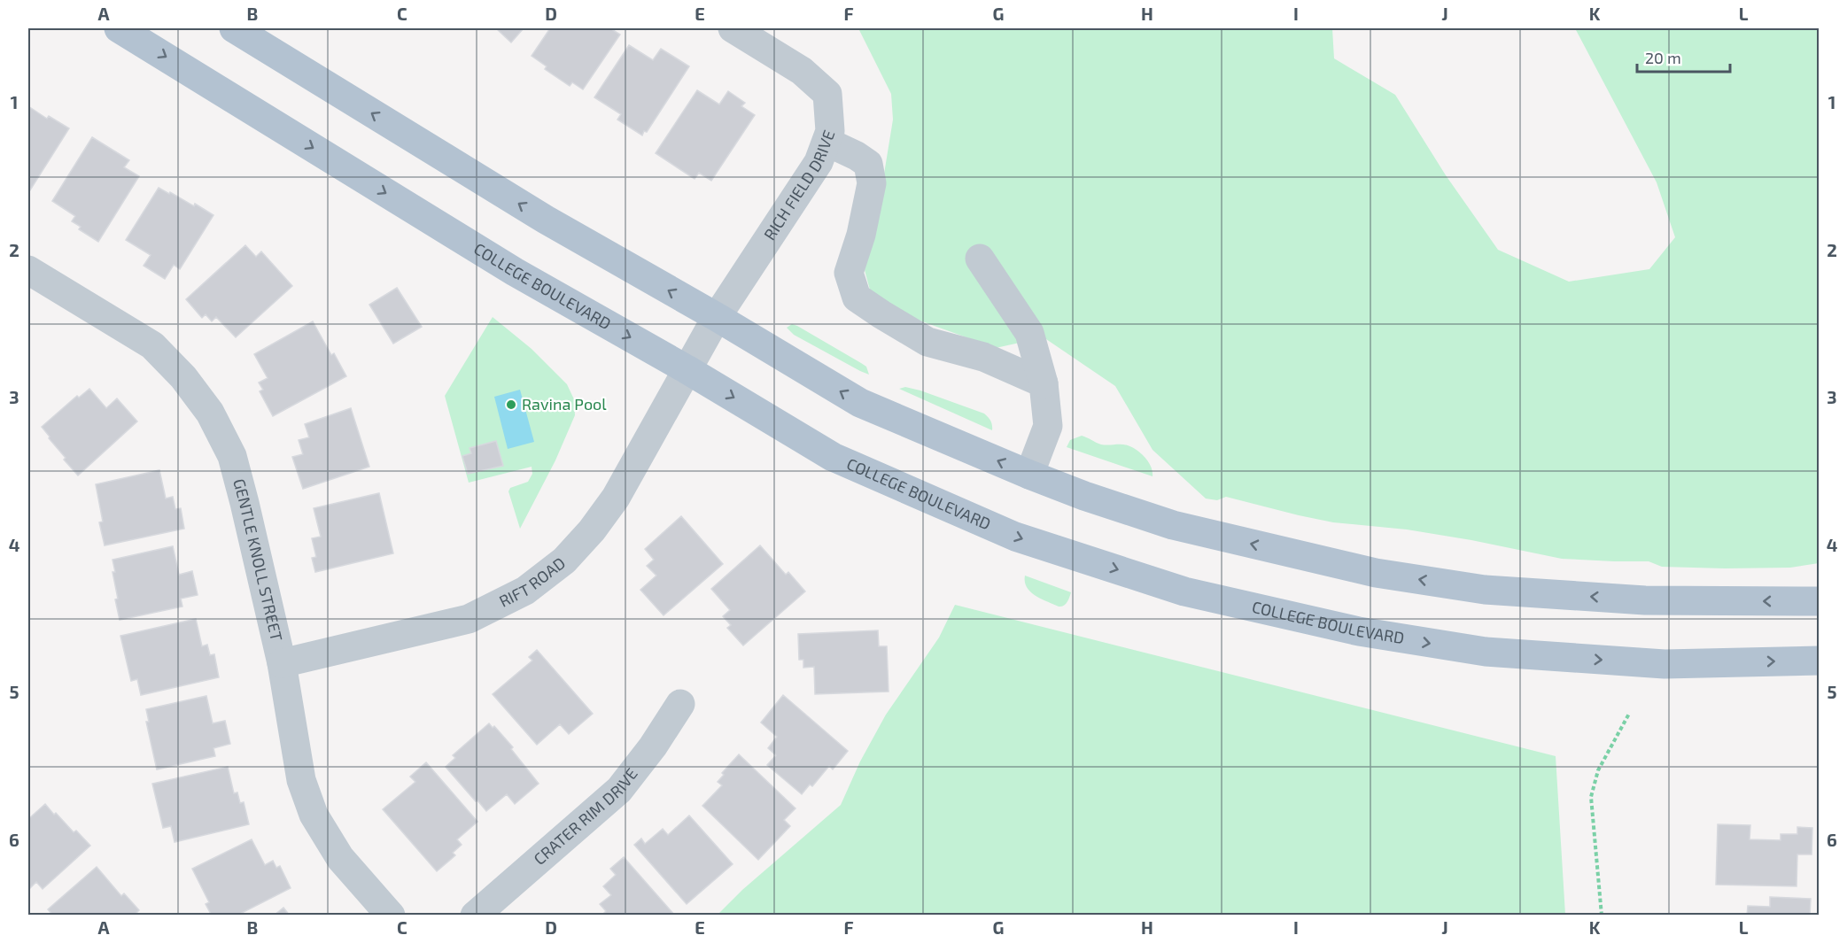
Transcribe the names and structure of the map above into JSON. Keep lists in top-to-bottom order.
{
  "streets": {
    "main road": ["COLLEGE BOULEVARD"],
    "street": [
      "RICH FIELD DRIVE",
      "GENTLE KNOLL STREET",
      "RIFT ROAD",
      "CRATER RIM DRIVE"
    ]
  },
  "crossings": [
    ["RICH FIELD DRIVE", "COLLEGE BOULEVARD"],
    ["RICH FIELD DRIVE", "RIFT ROAD"],
    ["COLLEGE BOULEVARD", "RIFT ROAD"],
    ["GENTLE KNOLL STREET", "RIFT ROAD"]
  ],
  "places": ["Ravina Pool"],
  "scale_bar": "20 m",
  "grid": {
    "columns": [
      "A",
      "B",
      "C",
      "D",
      "E",
      "F",
      "G",
      "H",
      "I",
      "J",
      "K",
      "L"
    ],
    "rows": [
      "1",
      "2",
      "3",
      "4",
      "5",
      "6"
    ]
  }
}
